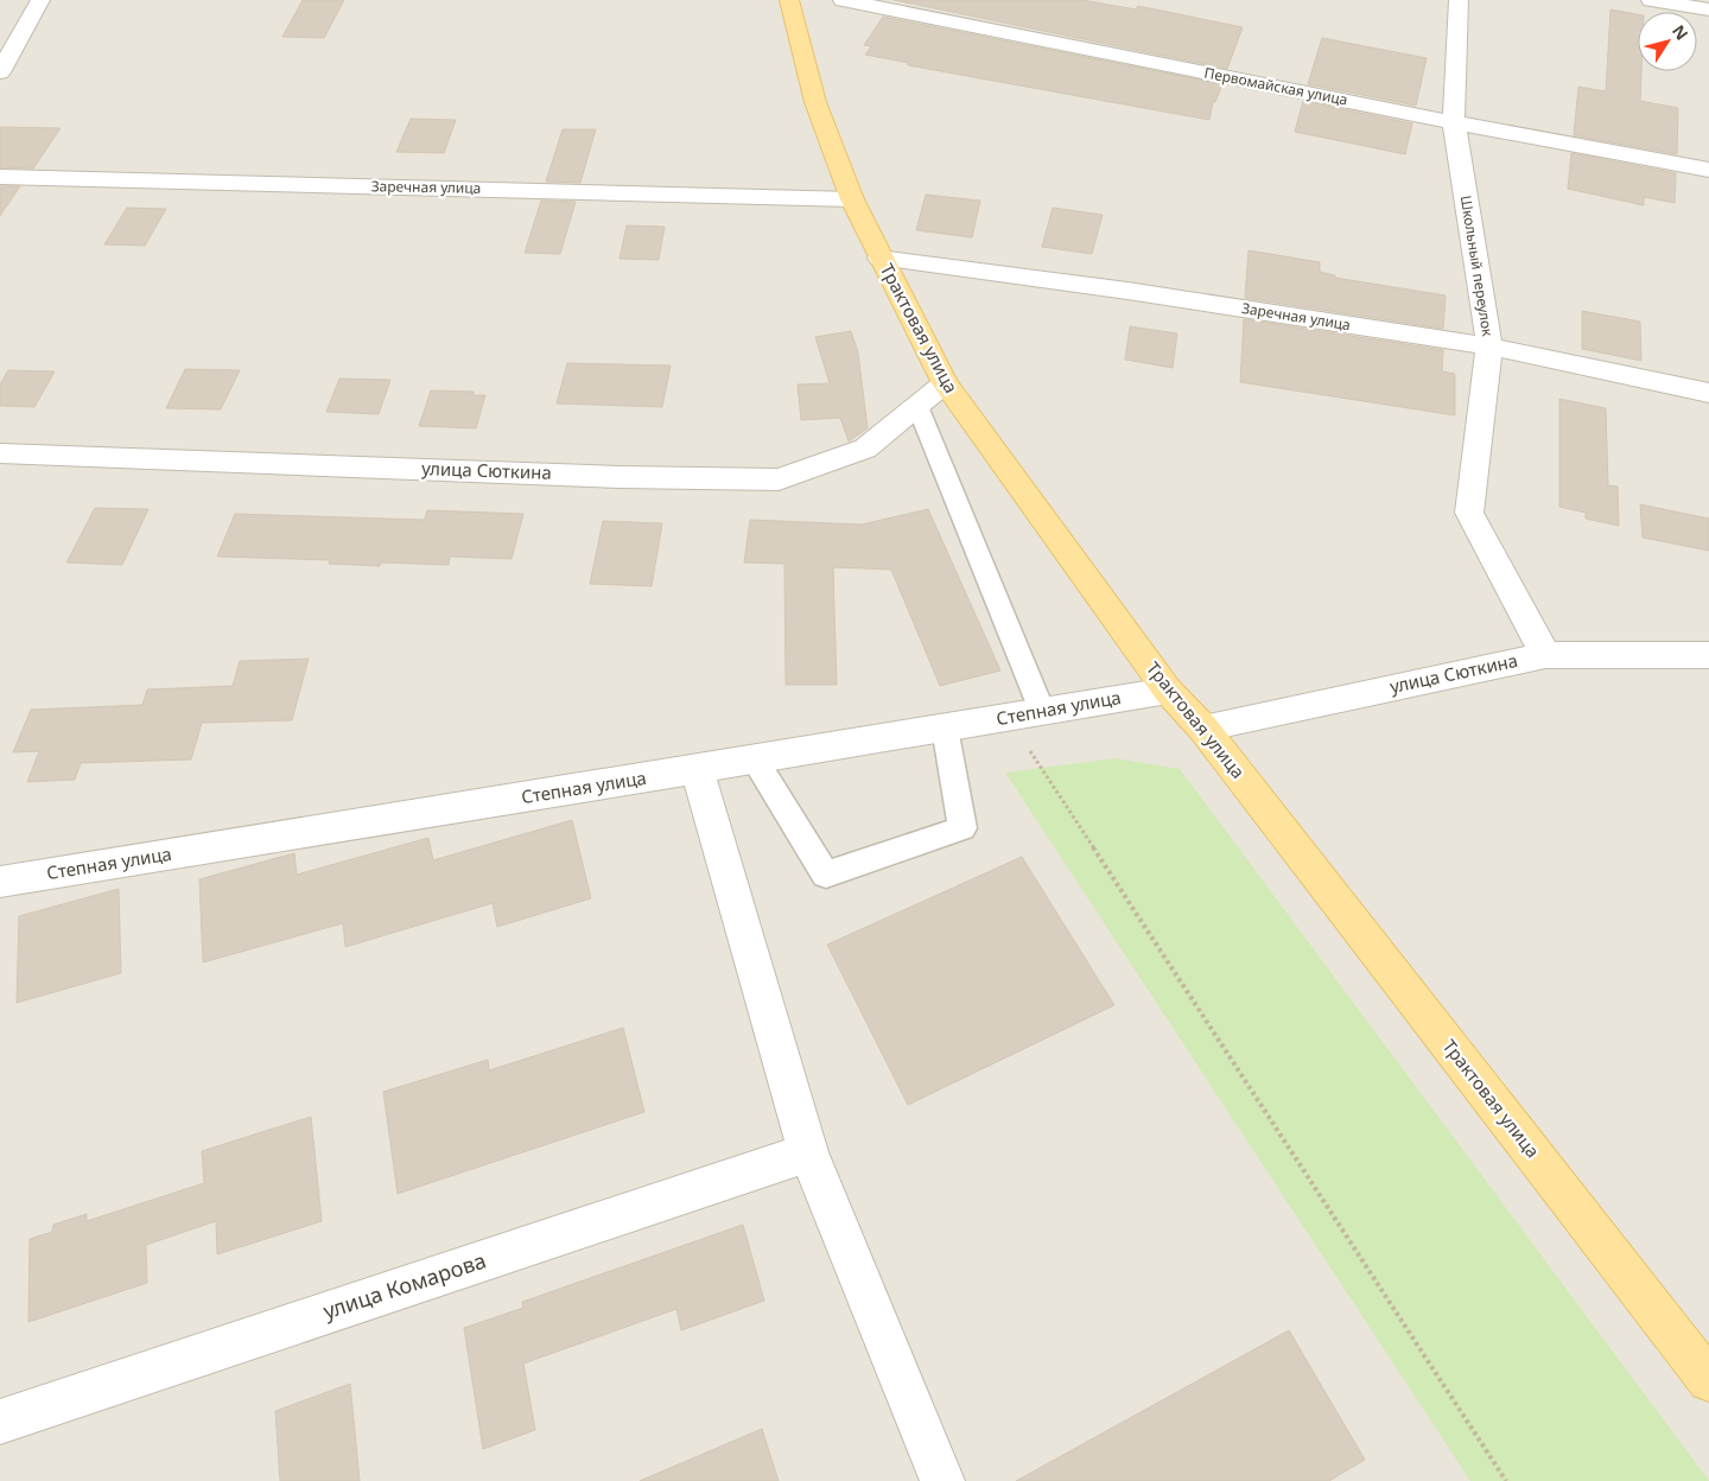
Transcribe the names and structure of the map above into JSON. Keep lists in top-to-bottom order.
{
  "streets": {
    "main road": ["Трактовая улица"],
    "street": [
      "Первомайская улица",
      "Заречная улица",
      "Школьный переулок",
      "улица Сюткина",
      "Степная улица",
      "улица Комарова"
    ]
  },
  "crossings": [
    ["Первомайская улица", "Школьный переулок"],
    ["Заречная улица", "Школьный переулок"],
    ["Заречная улица", "Трактовая улица"],
    ["Школьный переулок", "улица Сюткина"],
    ["Трактовая улица", "улица Сюткина"],
    ["Трактовая улица", "Степная улица"]
  ],
  "north": "top right"
}
